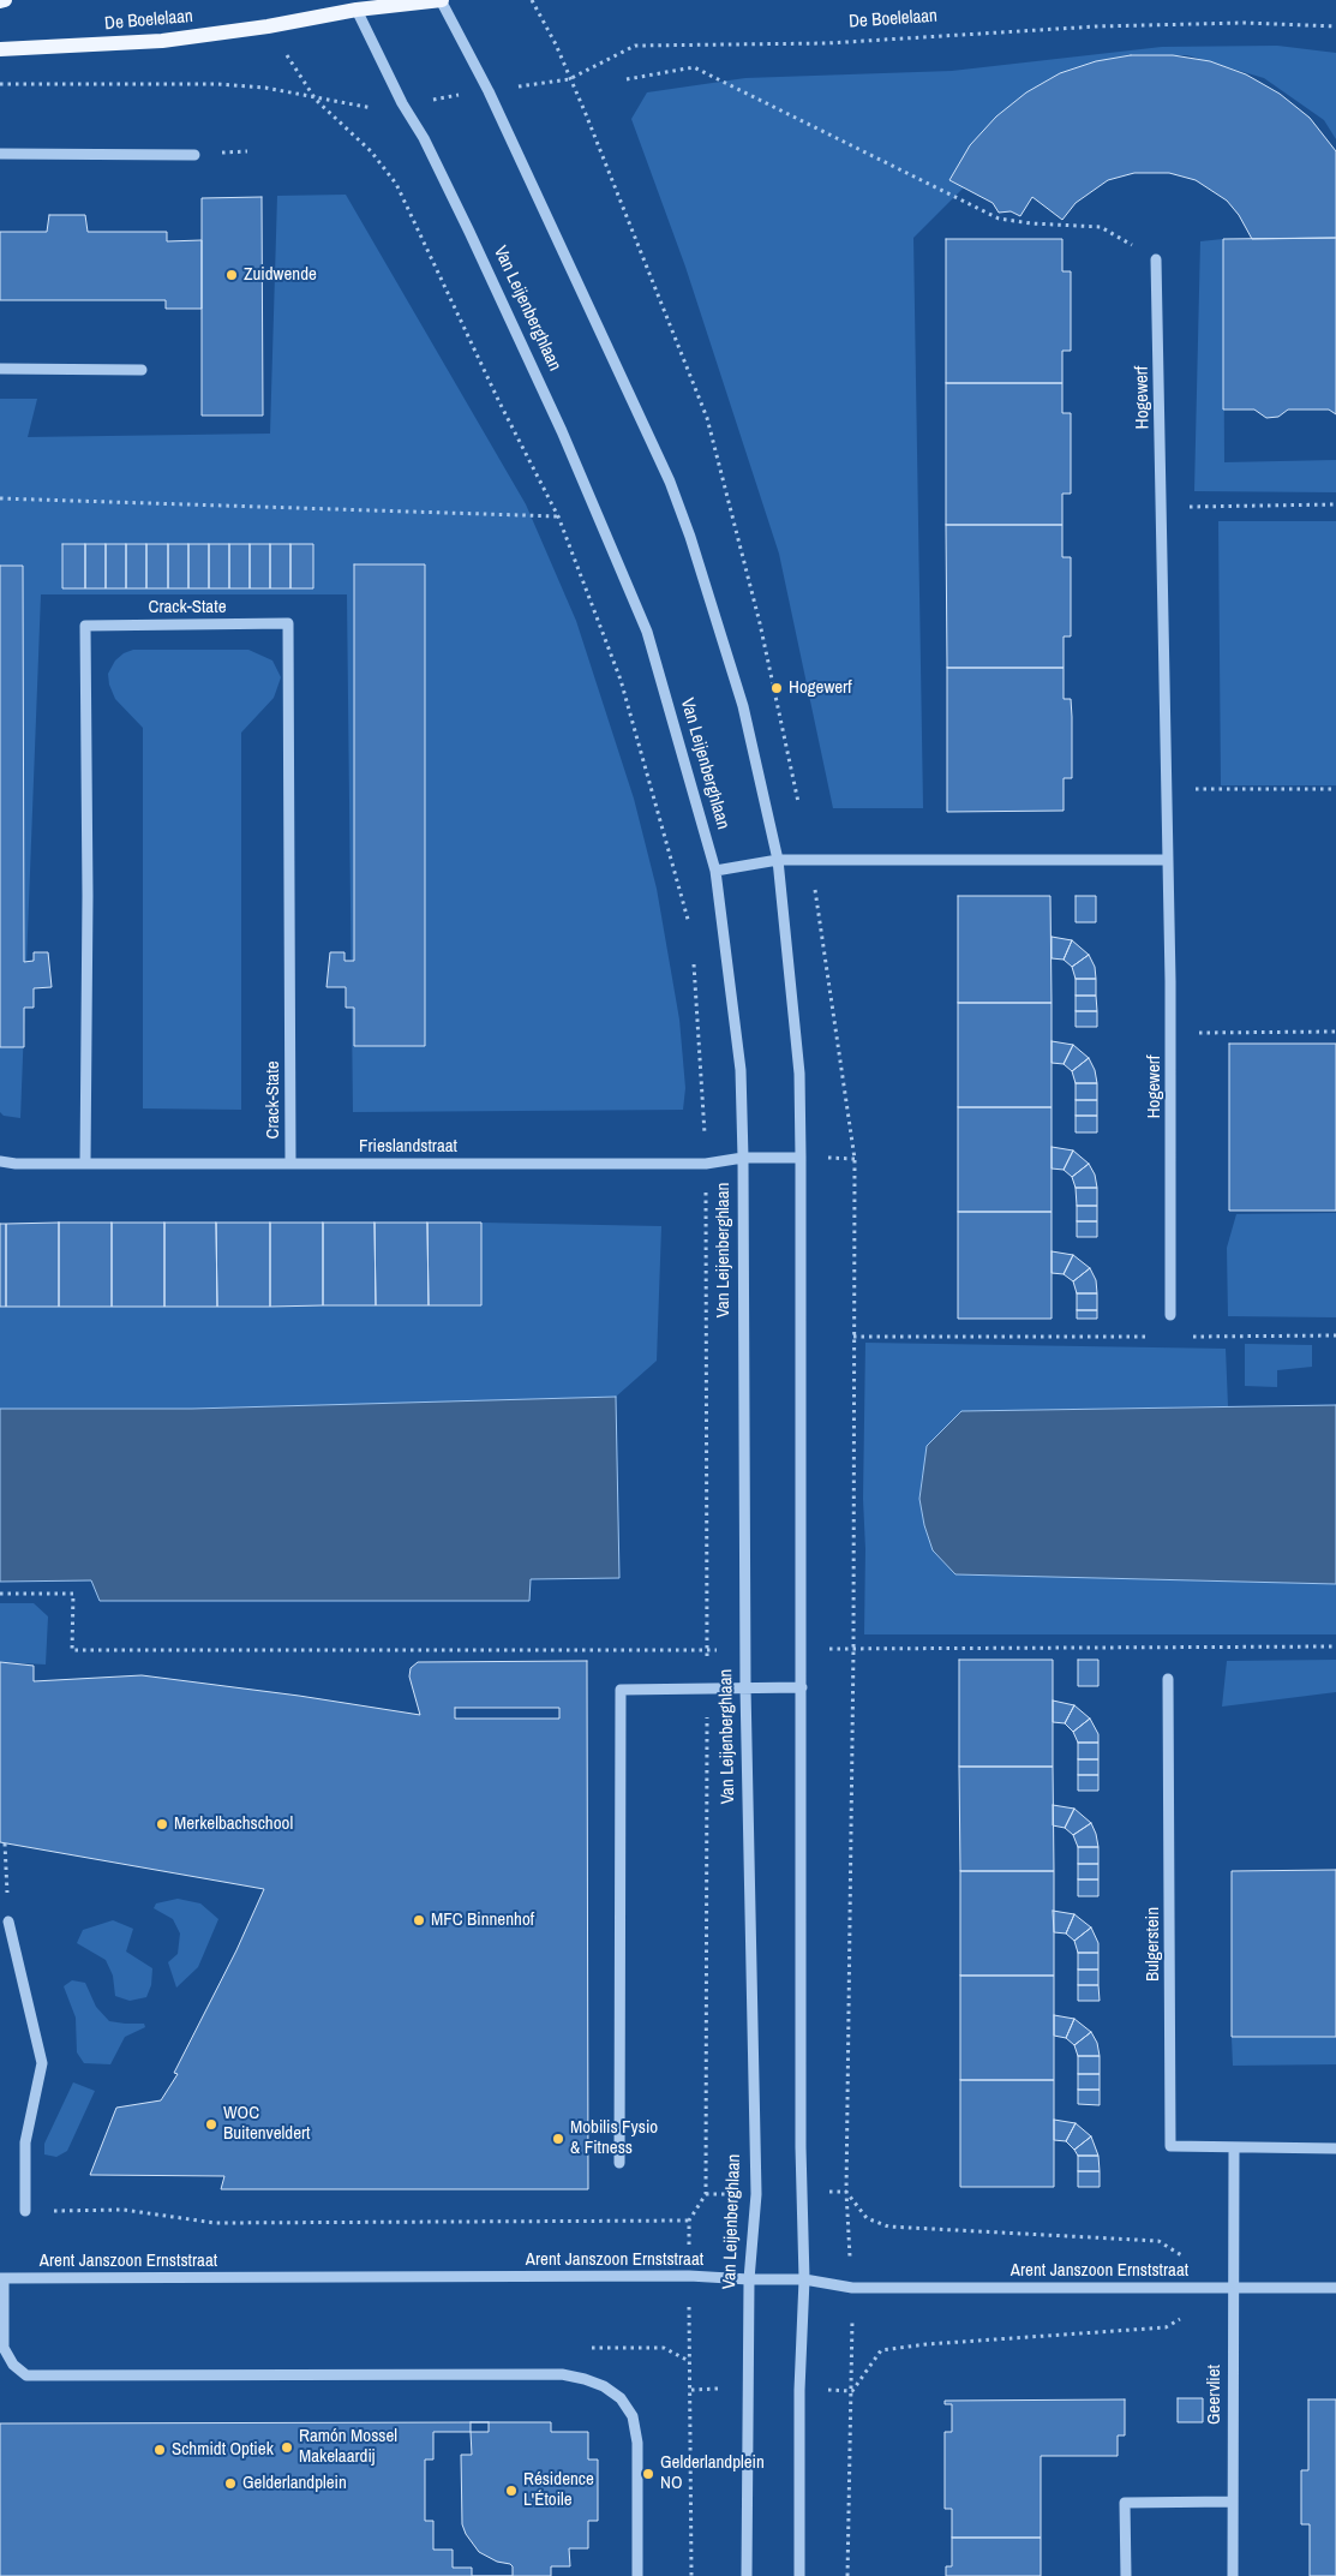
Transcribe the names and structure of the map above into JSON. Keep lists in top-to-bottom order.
{
  "streets": {
    "main road": ["De Boelelaan"],
    "street": [
      "Van Leijenberghlaan",
      "Hogewerf",
      "Crack-State",
      "Frieslandstraat",
      "Bulgerstein",
      "Arent Janszoon Ernststraat",
      "Geervliet"
    ]
  },
  "crossings": [
    ["De Boelelaan", "Van Leijenberghlaan"],
    ["Van Leijenberghlaan", "Frieslandstraat"],
    ["Van Leijenberghlaan", "Arent Janszoon Ernststraat"],
    ["Crack-State", "Frieslandstraat"],
    ["Arent Janszoon Ernststraat", "Geervliet"]
  ],
  "places": [
    "Zuidwende",
    "Hogewerf",
    "Merkelbachschool",
    "MFC Binnenhof",
    "WOC Buitenveldert",
    "Mobilis Fysio & Fitness",
    "Ramón Mossel Makelaardij",
    "Schmidt Optiek",
    "Gelderlandplein NO",
    "Gelderlandplein",
    "Résidence L'Étoile"
  ]
}
